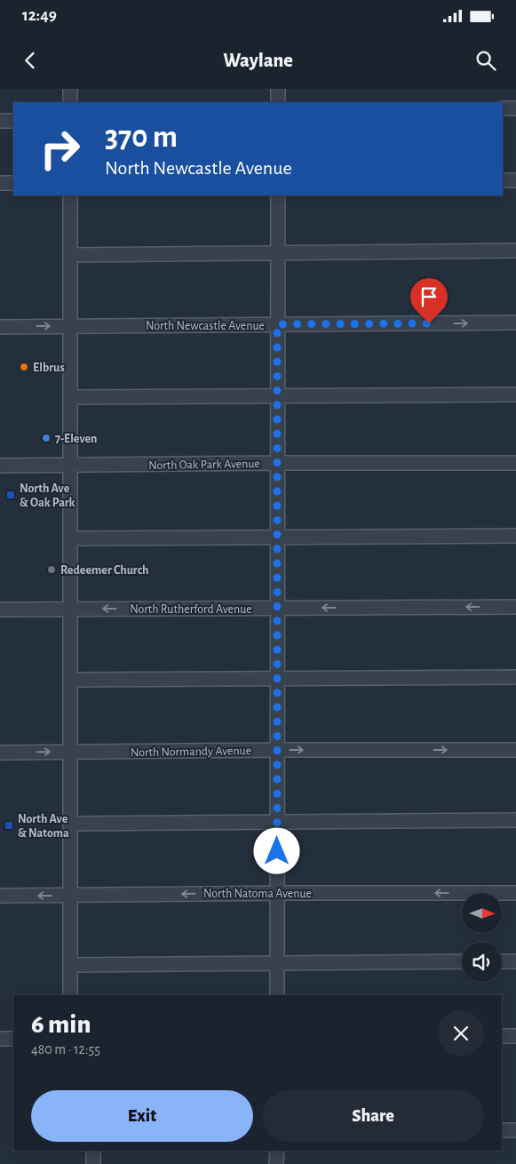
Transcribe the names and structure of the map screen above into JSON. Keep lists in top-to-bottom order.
{
  "streets": {
    "street": [
      "North Newcastle Avenue",
      "North Oak Park Avenue",
      "North Rutherford Avenue",
      "North Normandy Avenue",
      "North Natoma Avenue"
    ]
  },
  "places": {
    "other": ["Elbrus", "7-Eleven", "Redeemer Church"],
    "transit": ["North Ave & Oak Park", "North Ave & Natoma"]
  },
  "north": "right",
  "page": {
    "status": "12:49",
    "header": "Waylane",
    "turn": ["370 m", "North Newcastle Avenue"],
    "heading": ["6 min", "480 m · 12:55"],
    "buttons": ["Exit", "Share"]
  }
}
